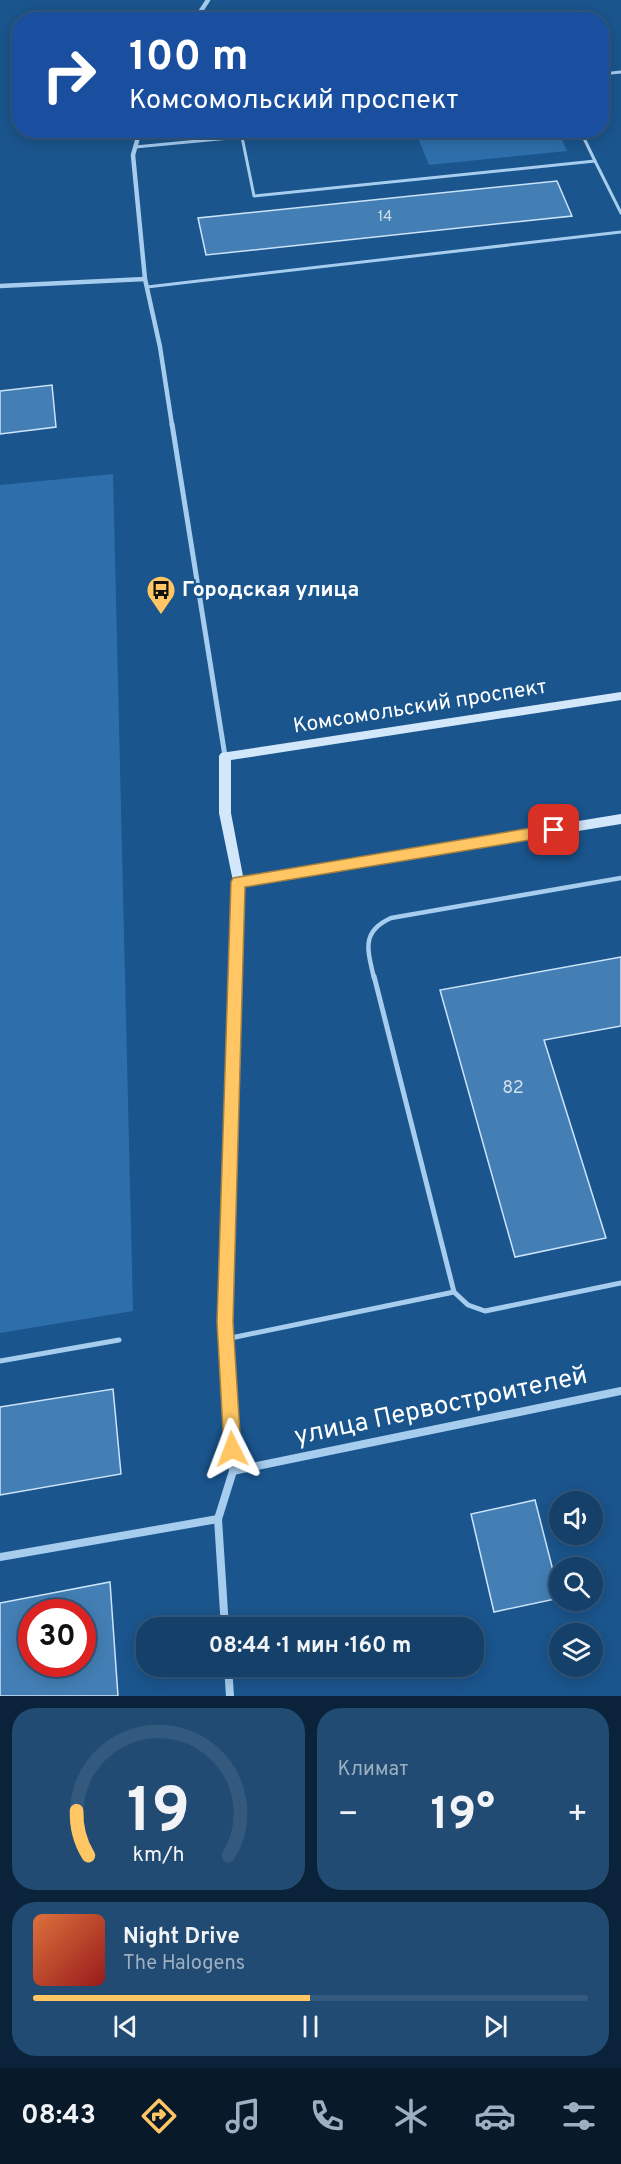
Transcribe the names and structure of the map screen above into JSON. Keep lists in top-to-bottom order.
{
  "streets": {
    "main road": ["Комсомольский проспект"],
    "street": ["улица Первостроителей"]
  },
  "places": {
    "bus stop": ["Городская улица"]
  },
  "house_numbers": ["14", "82"],
  "page": {
    "turn": ["100 m", "Комсомольский проспект"],
    "limit": "30",
    "trip": "08:44 · 1 мин · 160 m",
    "tile": "Климат",
    "heat": ["−", "19°", "+"],
    "song": ["Night Drive", "The Halogens"],
    "tabs": "08:43",
    "gauge": ["19", "km/h"]
  }
}
